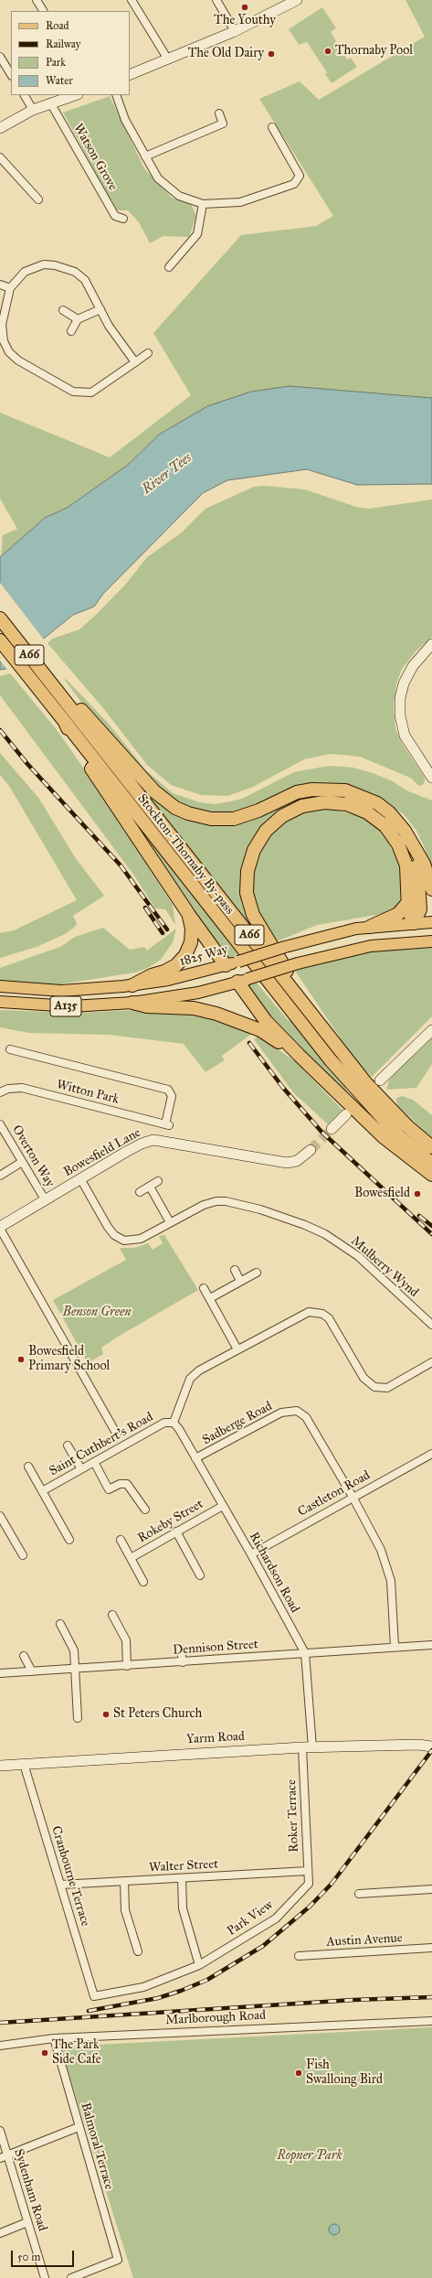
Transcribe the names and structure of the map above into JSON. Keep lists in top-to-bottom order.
{
  "streets": {
    "highway": ["A66", "Stockton-Thornaby By-pass", "A135"],
    "main road": ["1825 Way"],
    "street": [
      "Watson Grove",
      "Witton Park",
      "Bowesfield Lane",
      "Overton Way",
      "Mulberry Wynd",
      "Sadberge Road",
      "Saint Cuthbert's Road",
      "Castleton Road",
      "Rokeby Street",
      "Richardson Road",
      "Dennison Street",
      "Yarm Road",
      "Roker Terrace",
      "Walter Street",
      "Cranbourne Terrace",
      "Park View",
      "Austin Avenue",
      "Marlborough Road",
      "Balmoral Terrace",
      "Sydenham Road"
    ]
  },
  "crossings": [
    ["A66", "Stockton-Thornaby By-pass"],
    ["A66", "1825 Way"],
    ["A66", "A135"],
    ["1825 Way", "A135"],
    ["Bowesfield Lane", "Overton Way"],
    ["Bowesfield Lane", "Mulberry Wynd"],
    ["Sadberge Road", "Castleton Road"],
    ["Sadberge Road", "Richardson Road"],
    ["Sadberge Road", "Dennison Street"],
    ["Saint Cuthbert's Road", "Richardson Road"],
    ["Castleton Road", "Richardson Road"],
    ["Rokeby Street", "Richardson Road"],
    ["Richardson Road", "Dennison Street"],
    ["Richardson Road", "Yarm Road"],
    ["Richardson Road", "Roker Terrace"],
    ["Yarm Road", "Roker Terrace"],
    ["Yarm Road", "Cranbourne Terrace"],
    ["Roker Terrace", "Walter Street"],
    ["Roker Terrace", "Park View"],
    ["Walter Street", "Cranbourne Terrace"],
    ["Cranbourne Terrace", "Park View"],
    ["Marlborough Road", "Balmoral Terrace"]
  ],
  "water": ["River Tees"],
  "parks": ["Benson Green", "Ropner Park"],
  "places": [
    "The Youthy",
    "Thornaby Pool",
    "The Old Dairy",
    "Bowesfield",
    "Bowesfield Primary School",
    "St Peters Church",
    "The Park Side Cafe",
    "Fish Swalloing Bird"
  ],
  "legend": [
    "Road",
    "Railway",
    "Park",
    "Water"
  ],
  "scale_bar": "50 m"
}
